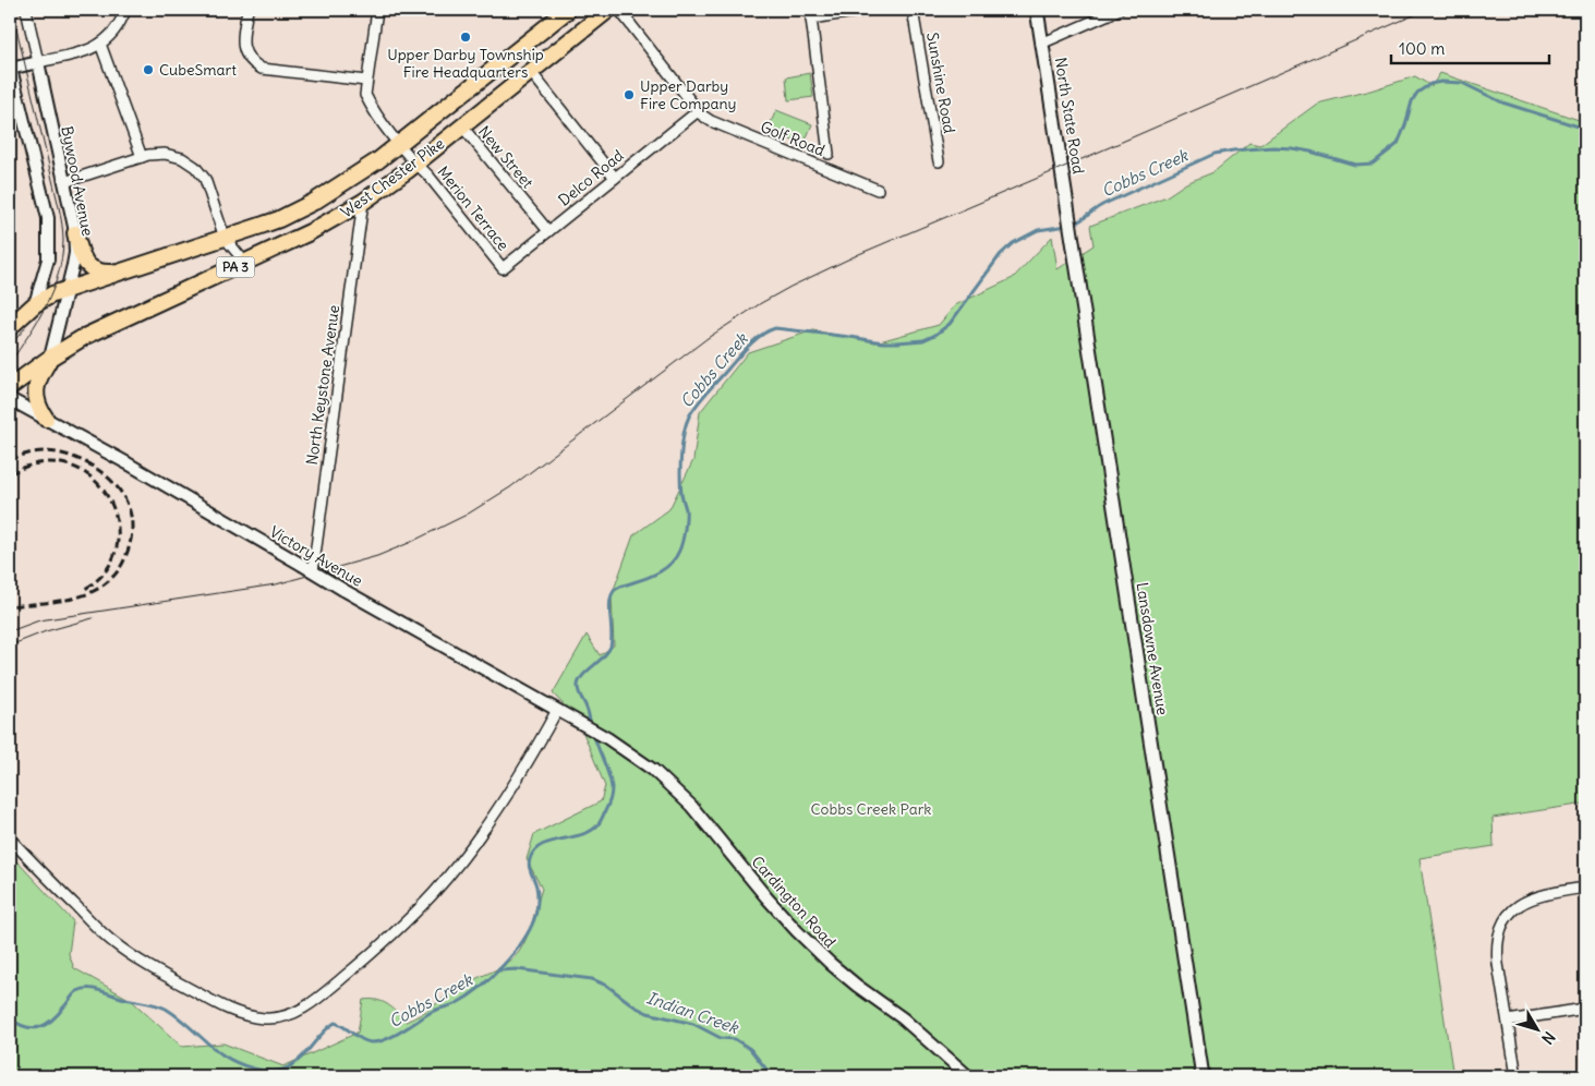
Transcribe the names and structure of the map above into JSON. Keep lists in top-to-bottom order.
{
  "streets": {
    "main road": [
      "North State Road",
      "West Chester Pike",
      "PA 3",
      "Lansdowne Avenue"
    ],
    "street": [
      "Sunshine Road",
      "Golf Road",
      "New Street",
      "Delco Road",
      "Bywood Avenue",
      "Merion Terrace",
      "North Keystone Avenue",
      "Victory Avenue",
      "Cardington Road"
    ]
  },
  "crossings": [
    ["North State Road", "Lansdowne Avenue"],
    ["Golf Road", "Delco Road"],
    ["New Street", "West Chester Pike"],
    ["New Street", "Delco Road"],
    ["West Chester Pike", "Bywood Avenue"],
    ["West Chester Pike", "Merion Terrace"],
    ["West Chester Pike", "North Keystone Avenue"],
    ["Delco Road", "Merion Terrace"],
    ["North Keystone Avenue", "Victory Avenue"],
    ["Victory Avenue", "Cardington Road"]
  ],
  "water": ["Cobbs Creek", "Indian Creek"],
  "parks": ["Cobbs Creek Park"],
  "places": ["Upper Darby Township Fire Headquarters", "CubeSmart", "Upper Darby Fire Company"],
  "scale_bar": "100 m",
  "north": "bottom right"
}
